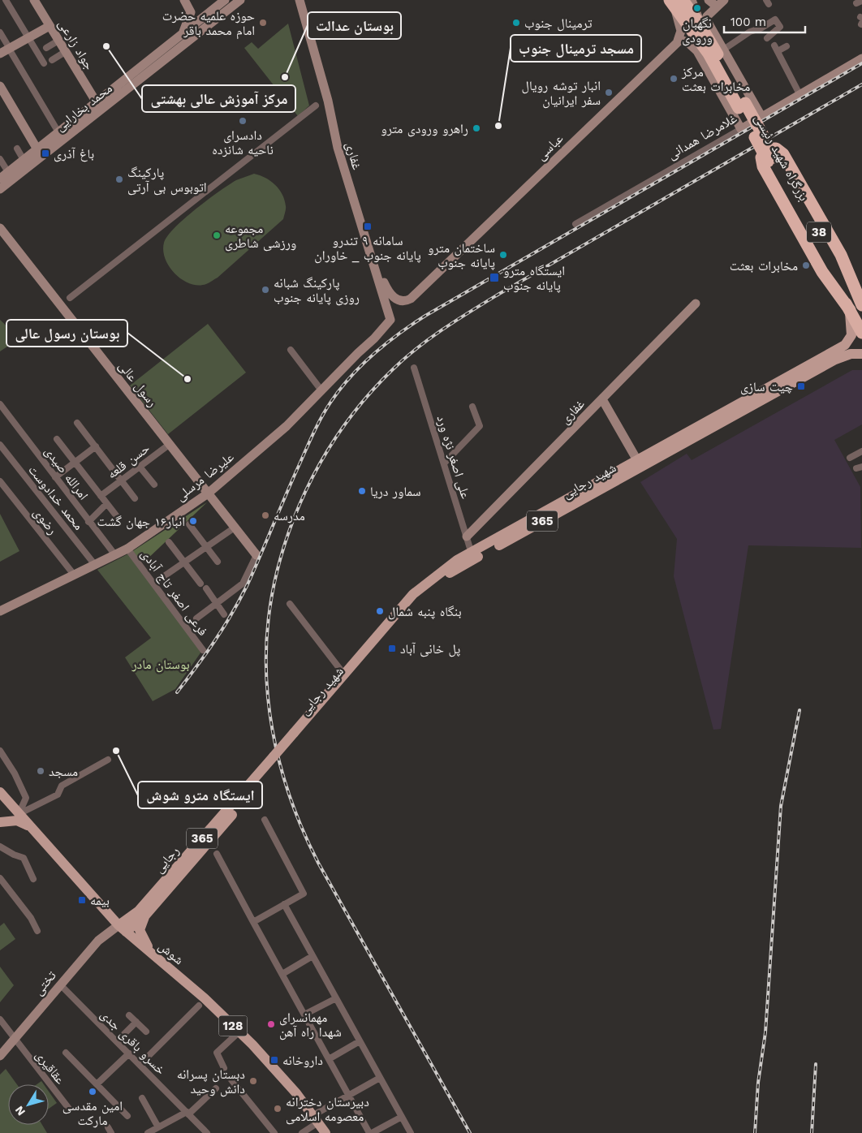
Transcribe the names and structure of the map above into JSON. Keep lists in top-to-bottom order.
{
  "streets": {
    "highway": ["بزرگراه شهید رئیسی", "38"],
    "main road": [
      "شهید رجایی",
      "365",
      "رجایی",
      "شوش",
      "128"
    ],
    "street": [
      "جواد زارعی",
      "محمد بخارایی",
      "غلامرضا همدانی",
      "عباسی",
      "غفاری",
      "رسول عالی",
      "علی اصغر نژه ورد",
      "حسن قلعه",
      "امرالله صیدی",
      "علیرضا مرسلی",
      "محمد خدادوست",
      "رضوی",
      "فرعی اصغر تاج آبادی",
      "تختی",
      "خسرو باقری جدی",
      "عقاقیری"
    ]
  },
  "crossings": [
    ["جواد زارعی", "محمد بخارایی"],
    ["عباسی", "غفاری"],
    ["غفاری", "علی اصغر نژه ورد"],
    ["غفاری", "علیرضا مرسلی"],
    ["بزرگراه شهید رئیسی", "365"],
    ["رسول عالی", "حسن قلعه"],
    ["رسول عالی", "علیرضا مرسلی"],
    ["علی اصغر نژه ورد", "شهید رجایی"],
    ["امرالله صیدی", "علیرضا مرسلی"],
    ["علیرضا مرسلی", "محمد خدادوست"],
    ["علیرضا مرسلی", "رضوی"],
    ["علیرضا مرسلی", "فرعی اصغر تاج آبادی"],
    ["شهید رجایی", "365"],
    ["شهید رجایی", "رجایی"],
    ["365", "رجایی"],
    ["365", "شوش"],
    ["365", "تختی"],
    ["شوش", "تختی"],
    ["تختی", "خسرو باقری جدی"],
    ["تختی", "عقاقیری"]
  ],
  "parks": ["بوستان مادر"],
  "places": {
    "other": [
      "نگهبان ورودی",
      "حوزه علمیه حضرت امام محمد باقر",
      "ترمینال جنوب",
      "مرکز آموزش عالی بهشتی",
      "بوستان عدالت",
      "مرکز مخابرات بعثت",
      "انبار توشه رویال سفر ایرانیان",
      "دادسرای ناحیه شانزده",
      "مسجد ترمینال جنوب",
      "راهرو ورودی مترو",
      "پارکینگ اتوبوس بی آرتی",
      "مجموعه ورزشی شاطری",
      "ساختمان مترو پایانه جنوب",
      "مخابرات بعثت",
      "پارکینگ شبانه روزی پایانه جنوب",
      "بوستان رسول عالی",
      "سماور دریا",
      "مدرسه",
      "انبار۱۶ جهان گشت",
      "بنگاه پنبه شمال",
      "ایستگاه مترو شوش",
      "مسجد",
      "مهمانسرای شهدا راه آهن",
      "دبستان پسرانه دانش وحید",
      "امین مقدسی مارکت",
      "دبیرستان دخترانه معصومه اسلامی"
    ],
    "transit": [
      "باغ آذری",
      "سامانه ۹ تندرو پایانه جنوب _ خاوران",
      "ایستگاه مترو پایانه جنوب",
      "چیت سازی",
      "پل خانی آباد",
      "بیمه",
      "داروخانه"
    ]
  },
  "scale_bar": "100 m",
  "north": "bottom left"
}
